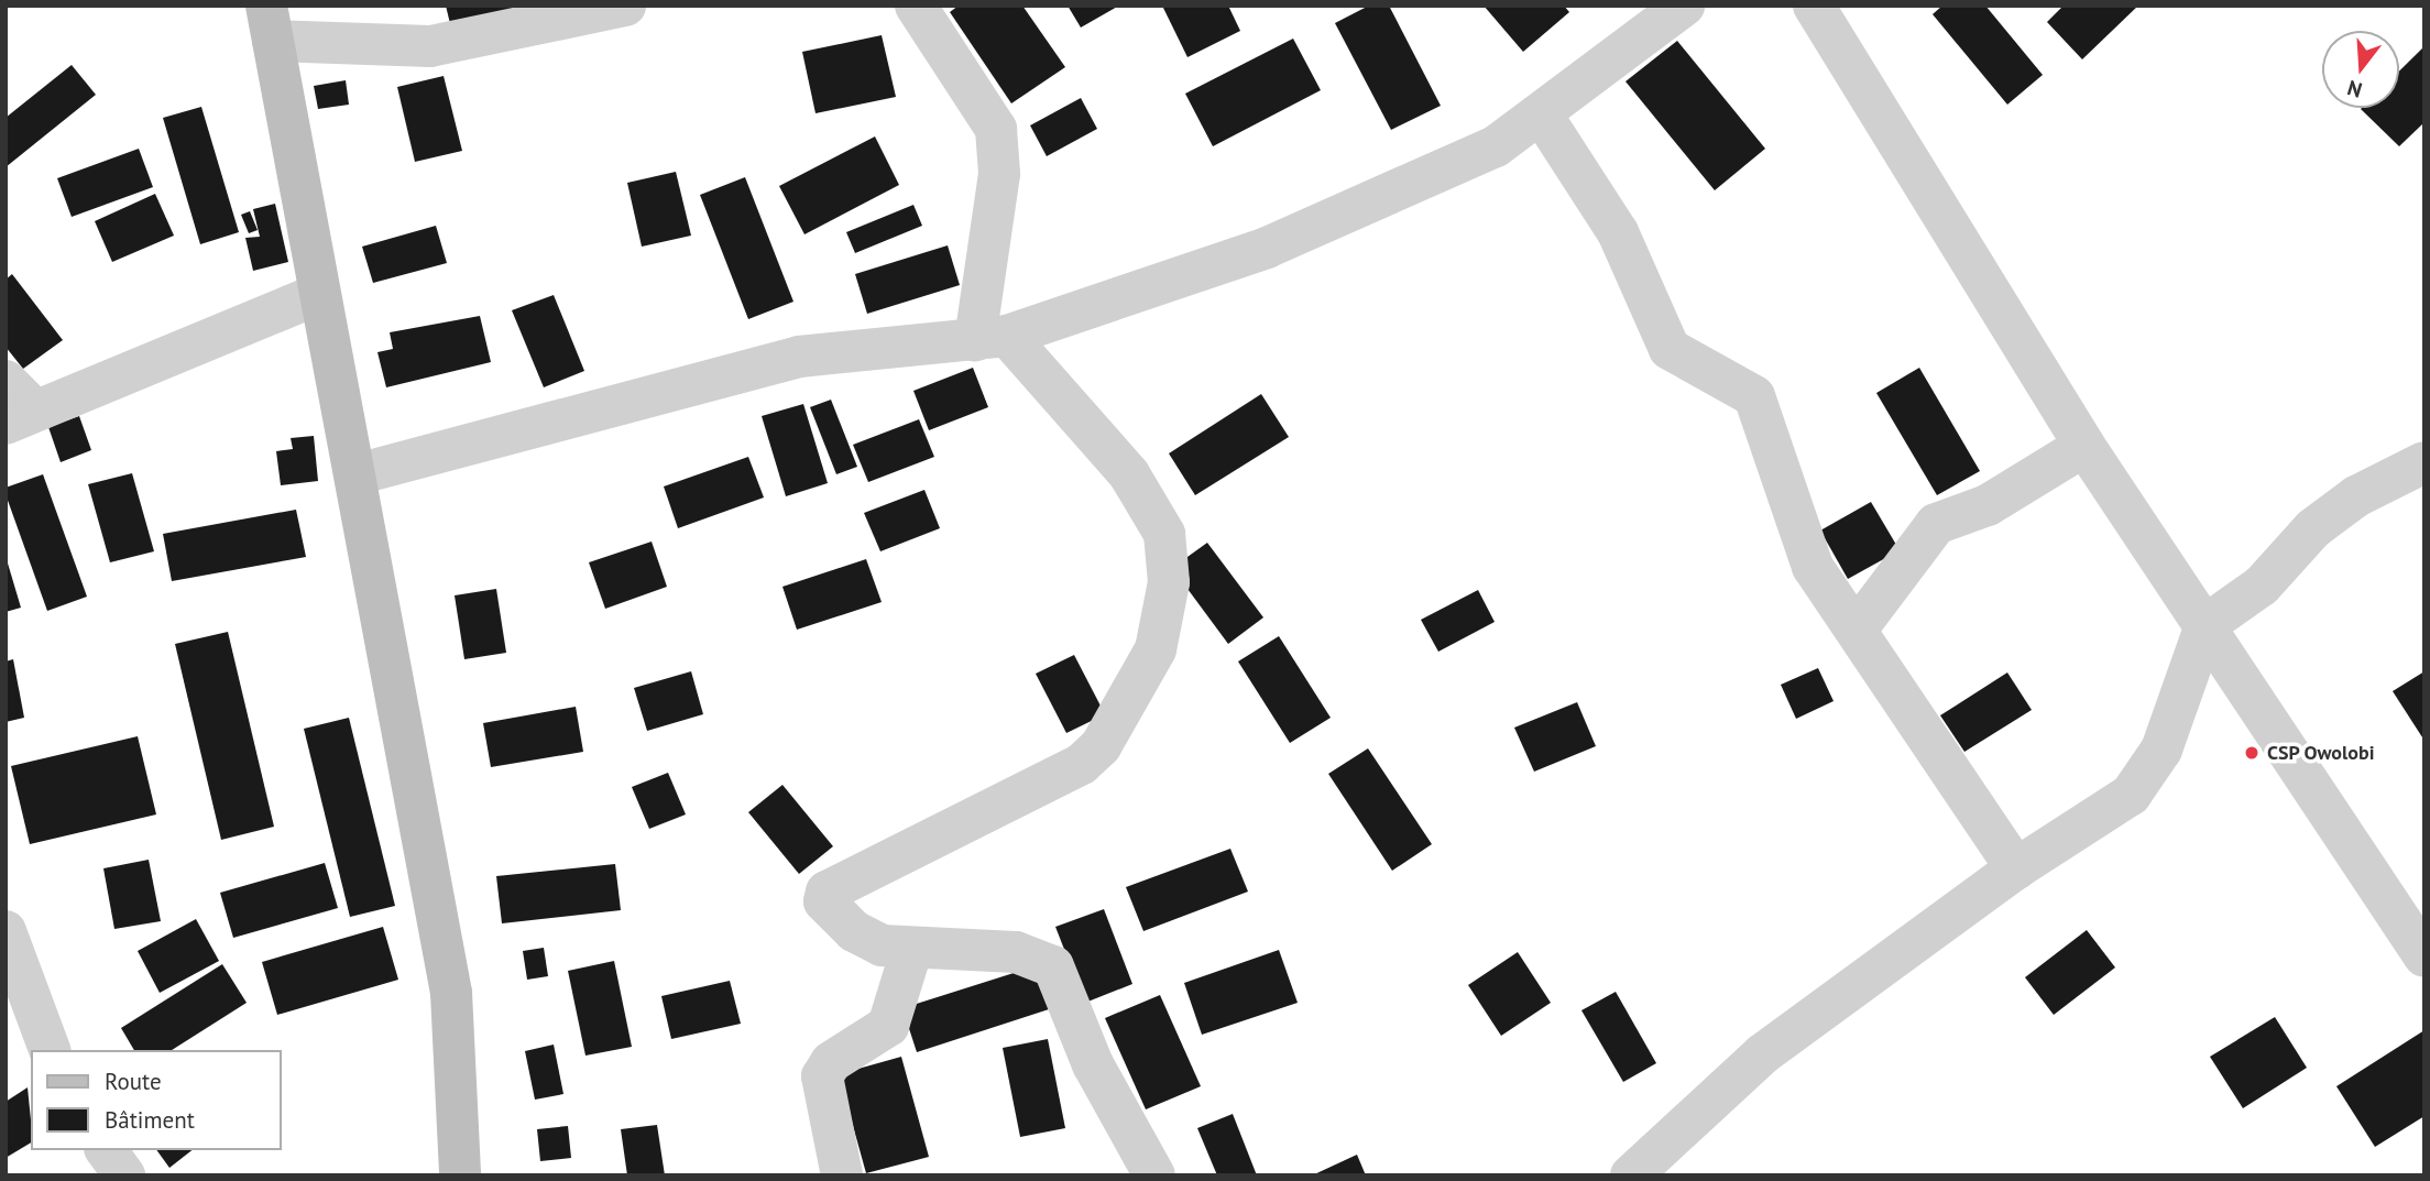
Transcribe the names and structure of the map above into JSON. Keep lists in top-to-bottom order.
{
  "places": ["CSP Owolobi"],
  "legend": ["Route", "Bâtiment"],
  "north": "bottom"
}
